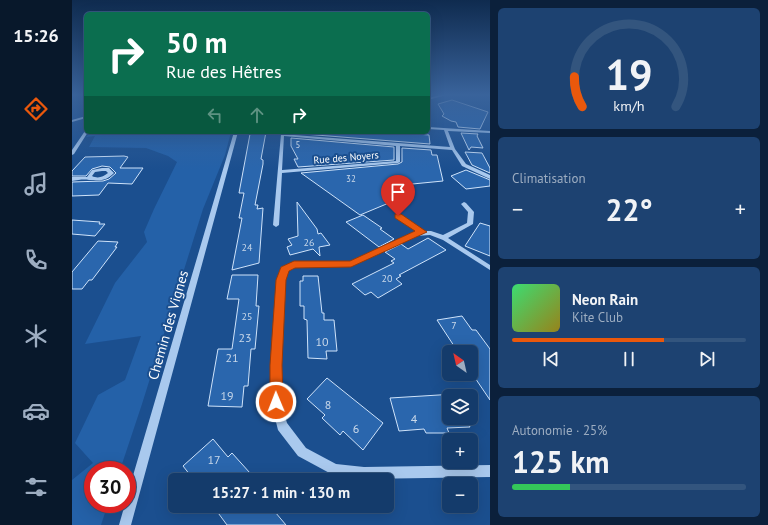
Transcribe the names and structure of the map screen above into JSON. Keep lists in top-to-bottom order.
{
  "streets": {
    "street": ["Rue des Noyers", "Chemin des Vignes"]
  },
  "house_numbers": [
    "5",
    "32",
    "26",
    "24",
    "20",
    "25",
    "7",
    "23",
    "10",
    "21",
    "19",
    "8",
    "4",
    "6",
    "17"
  ],
  "north": "top left",
  "page": {
    "tabs": "15:26",
    "turn": ["50 m", "Rue des Hêtres"],
    "tile": [
      "Climatisation",
      ["Autonomie · 25%", "125 km"]
    ],
    "heat": ["−", "22°", "+"],
    "song": ["Neon Rain", "Kite Club"],
    "map_buttons": ["+", "−"],
    "limit": "30",
    "trip": "15:27 · 1 min · 130 m",
    "gauge": ["19", "km/h"]
  }
}
